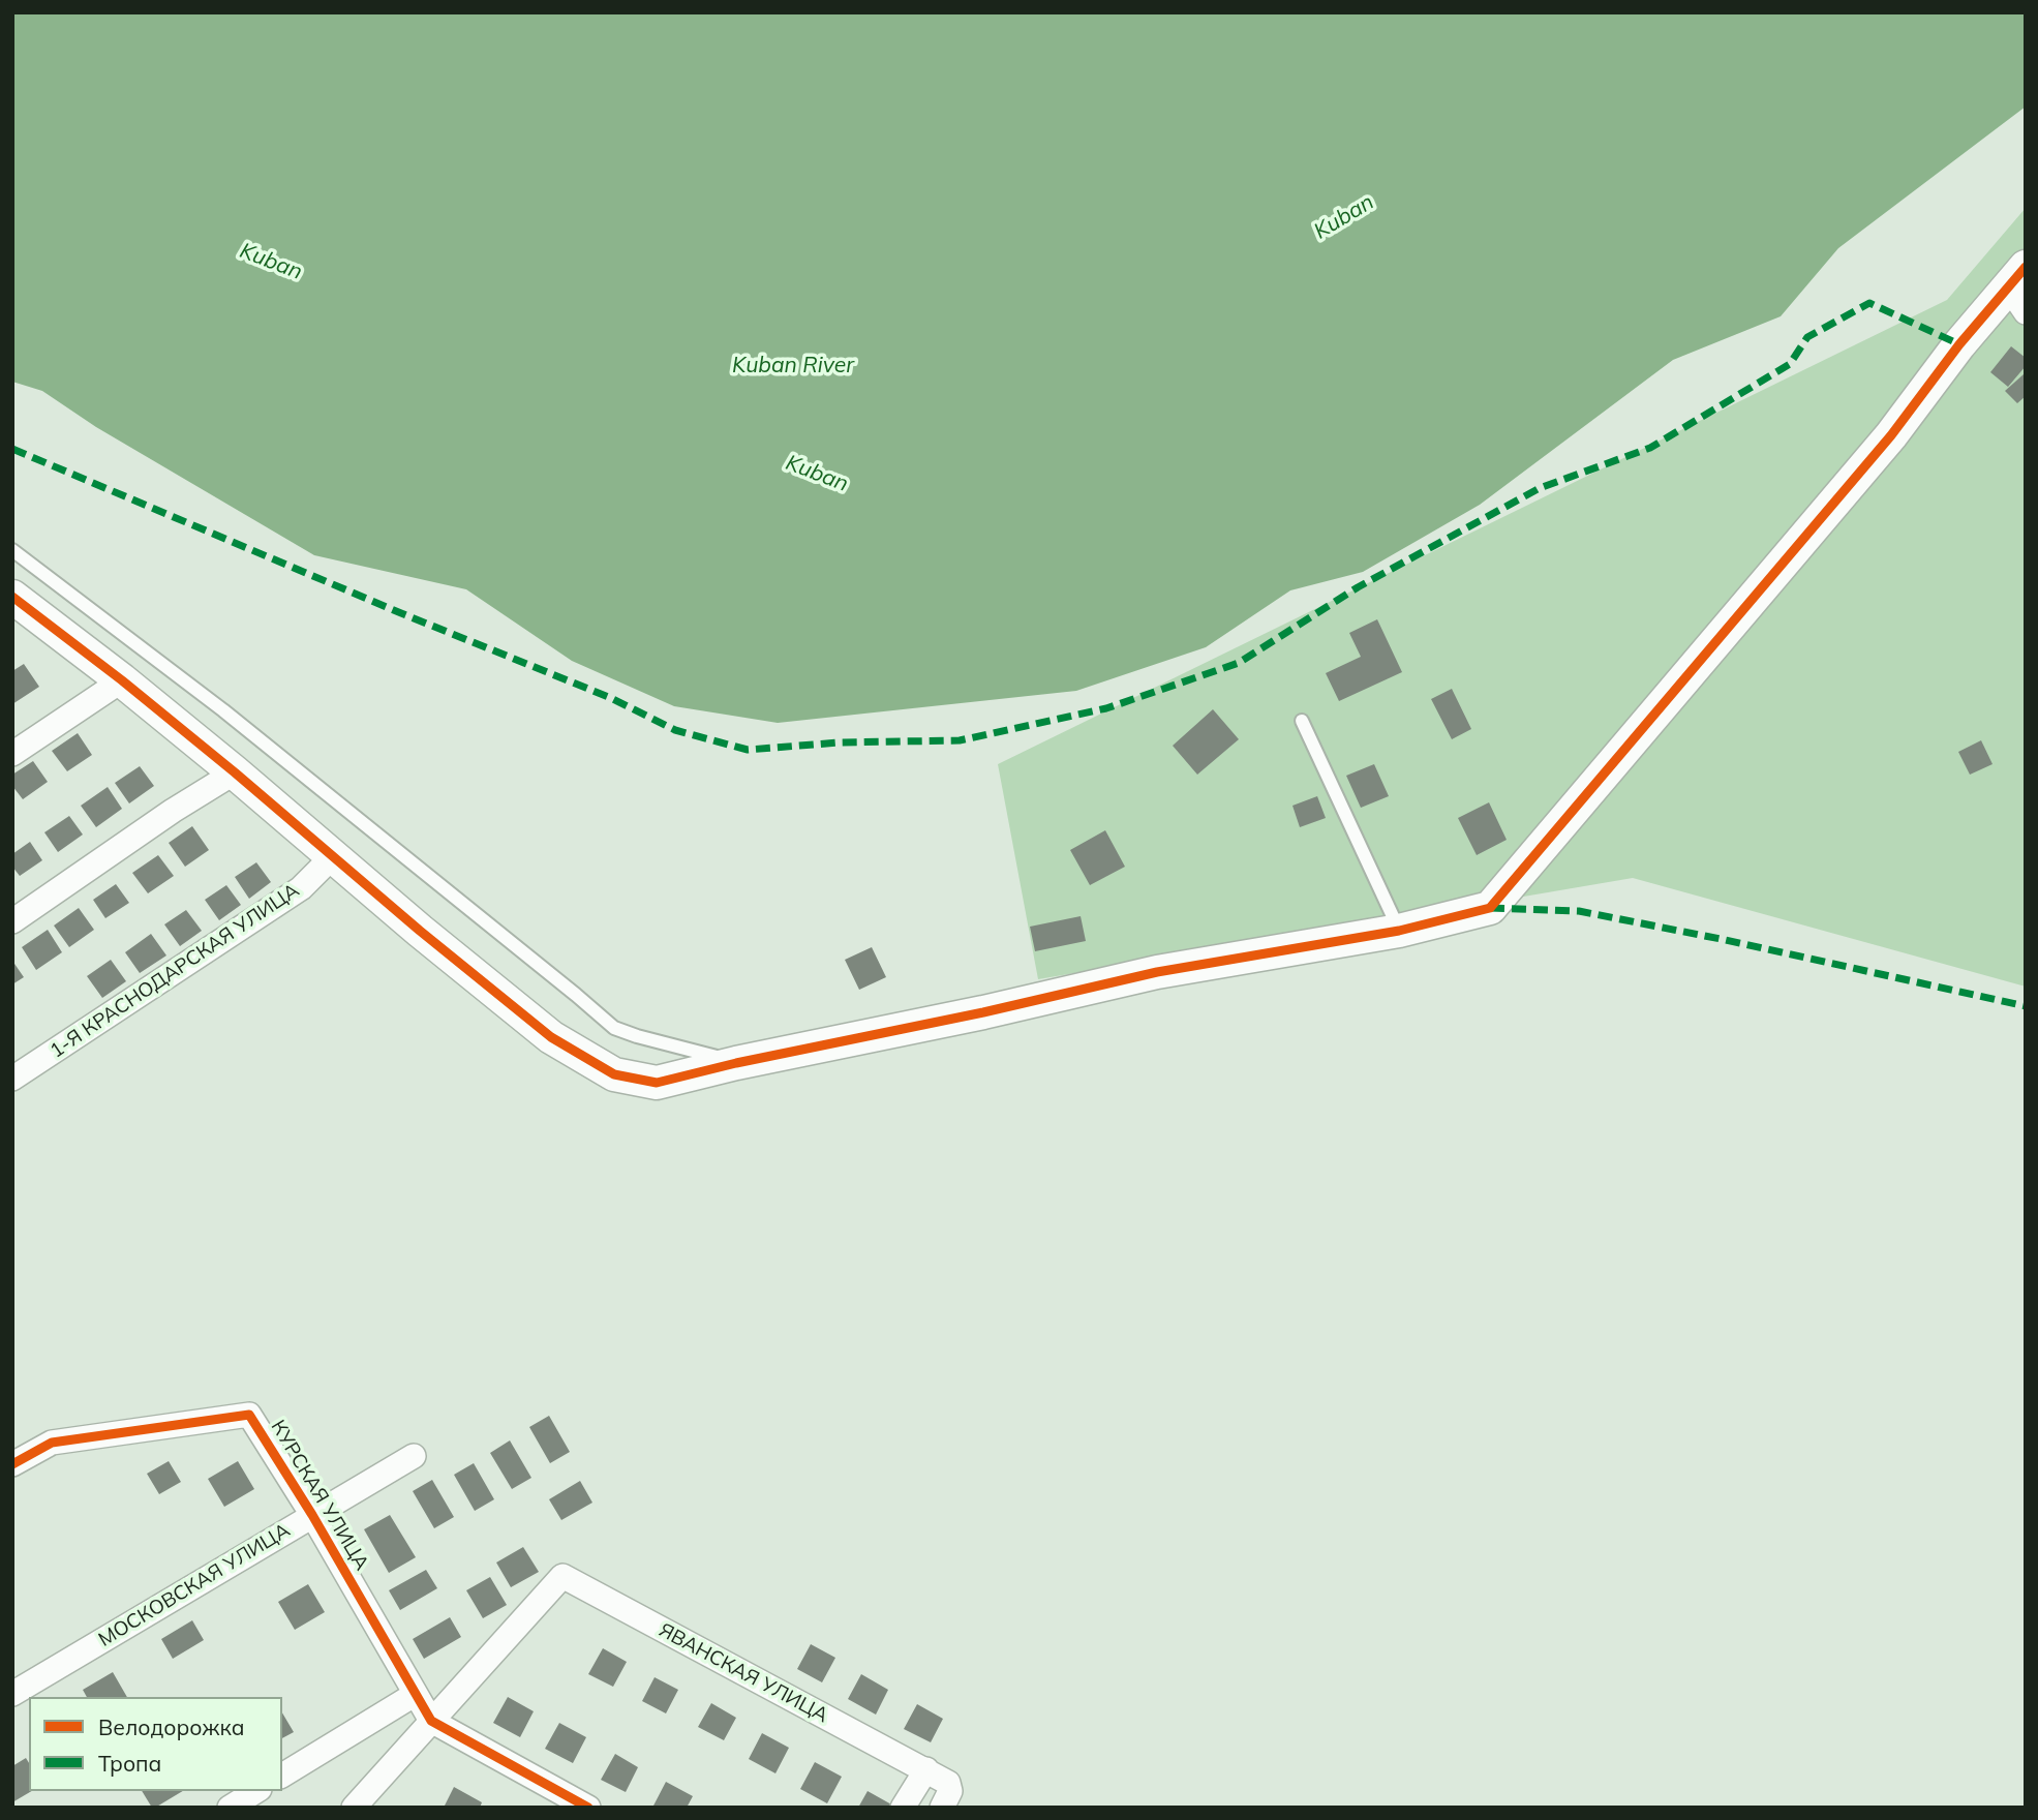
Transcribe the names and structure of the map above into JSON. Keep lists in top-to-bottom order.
{
  "streets": {
    "street": [
      "1-Я КРАСНОДАРСКАЯ УЛИЦА",
      "КУРСКАЯ УЛИЦА",
      "МОСКОВСКАЯ УЛИЦА",
      "ЯВАНСКАЯ УЛИЦА"
    ]
  },
  "crossings": [
    ["КУРСКАЯ УЛИЦА", "МОСКОВСКАЯ УЛИЦА"],
    ["КУРСКАЯ УЛИЦА", "ЯВАНСКАЯ УЛИЦА"]
  ],
  "water": ["Kuban", "Kuban River"],
  "legend": ["Велодорожка", "Тропа"]
}
